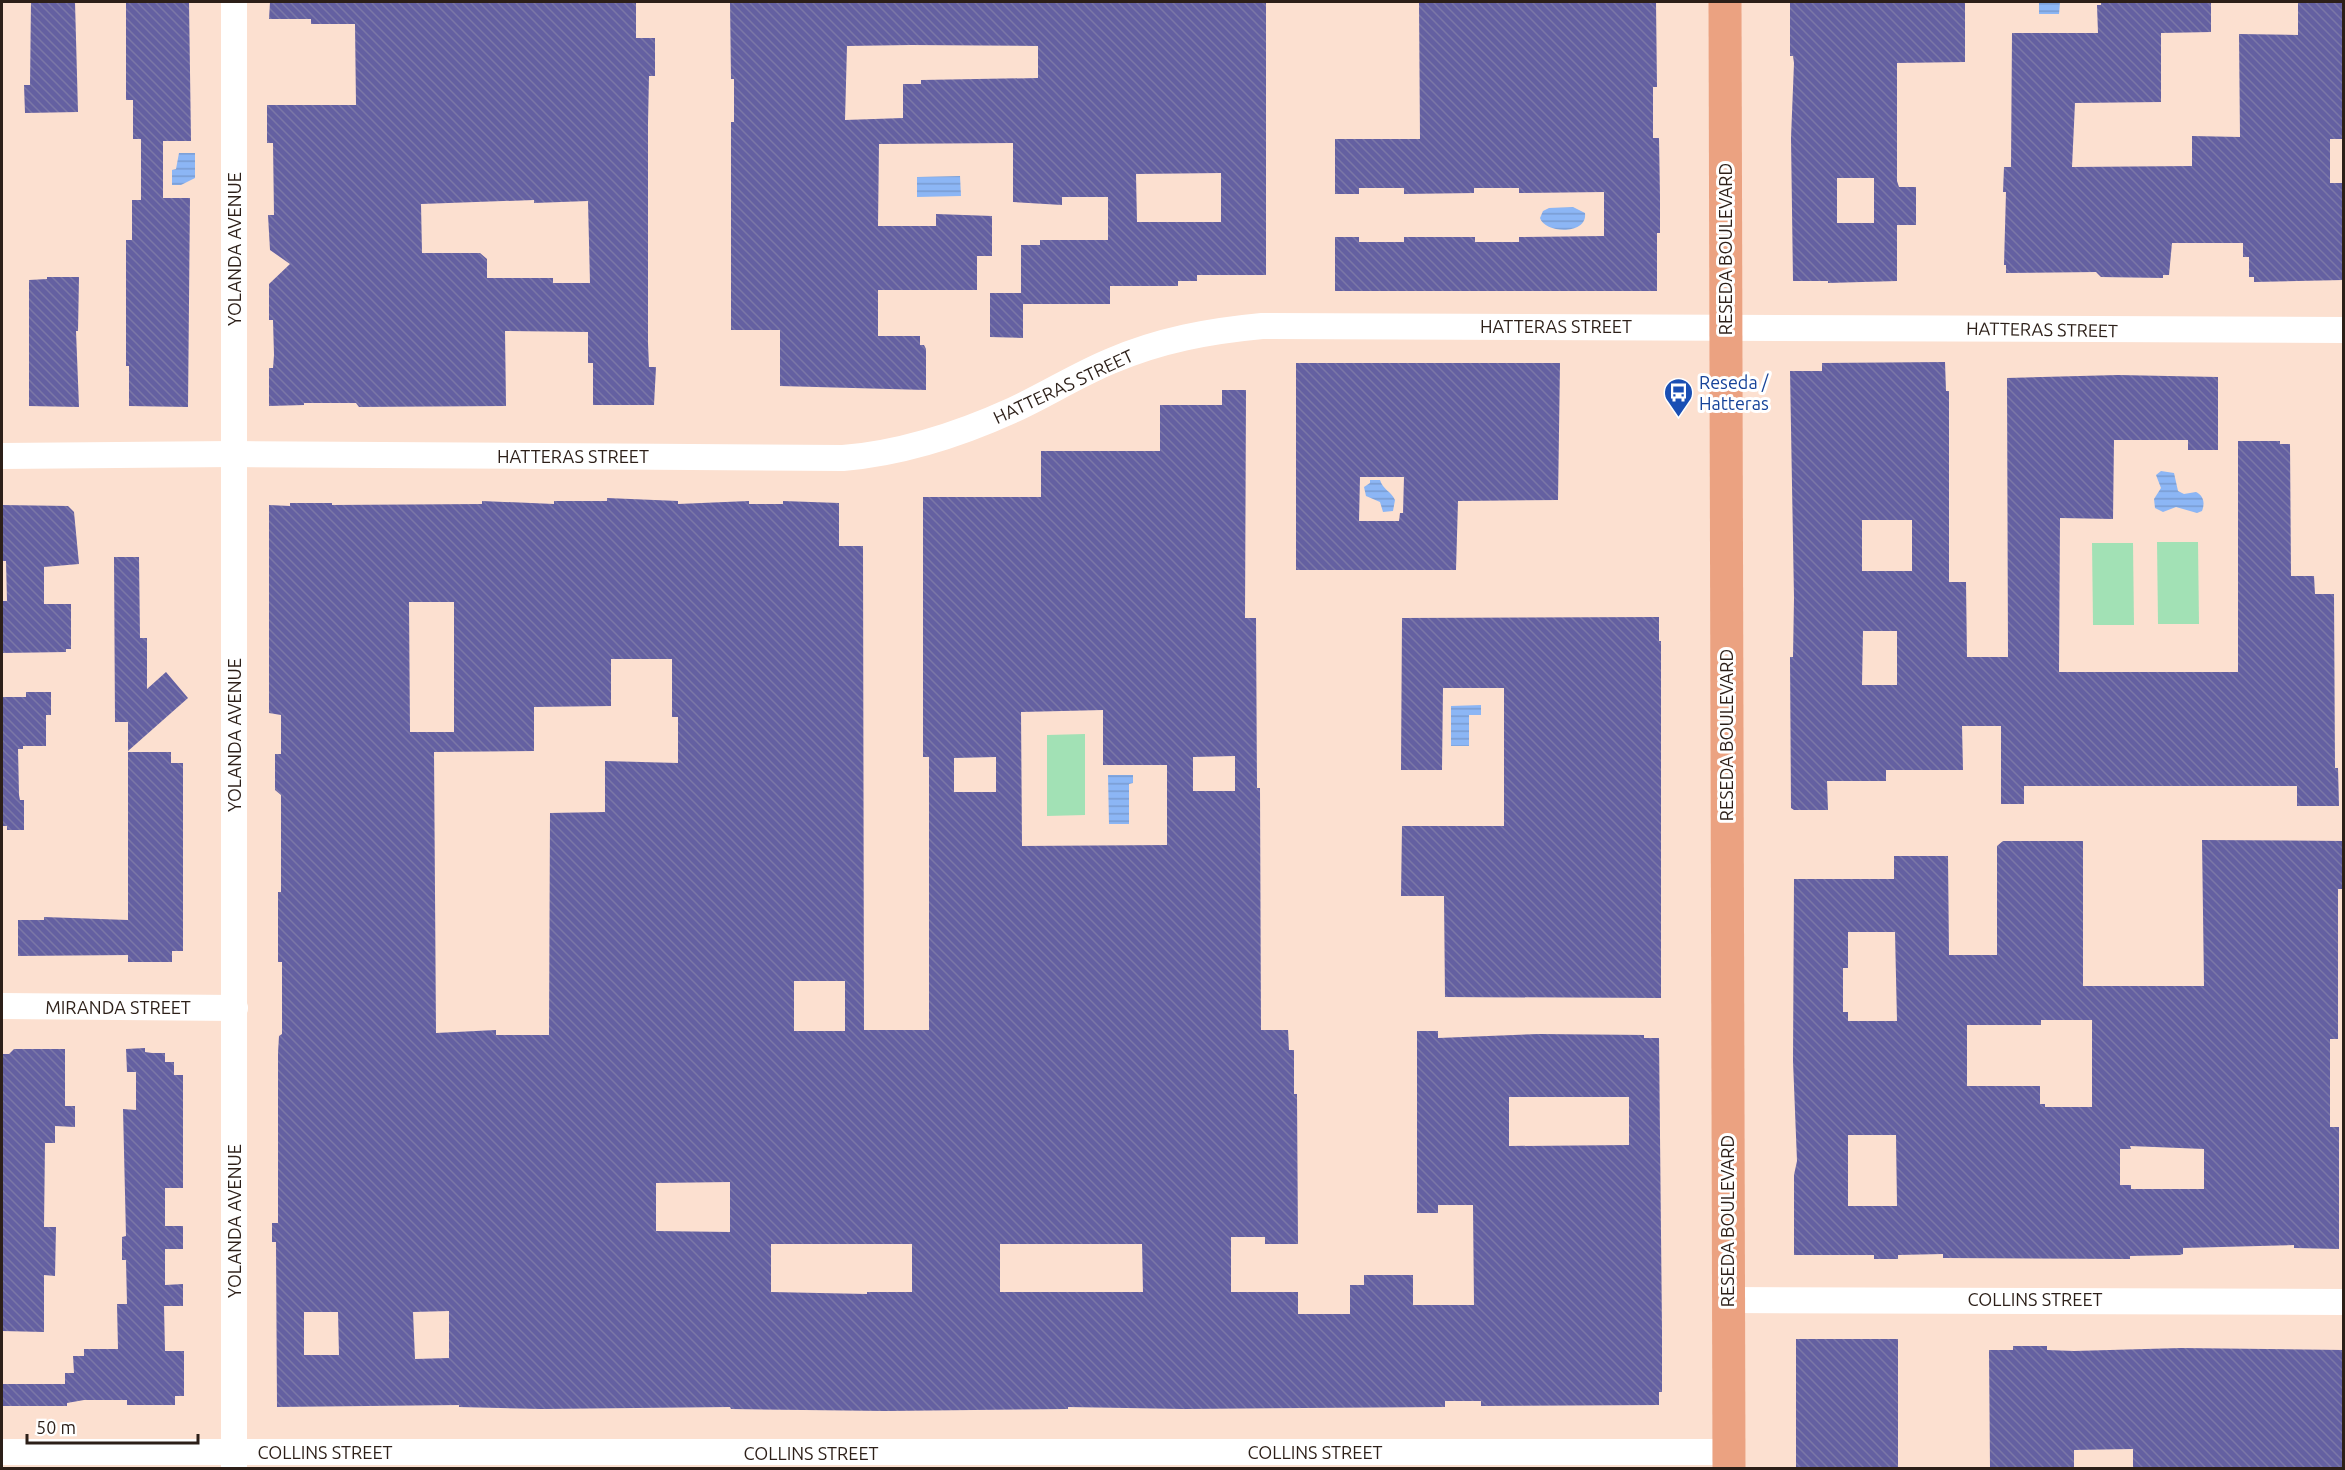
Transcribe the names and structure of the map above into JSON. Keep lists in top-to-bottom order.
{
  "streets": {
    "main road": ["RESEDA BOULEVARD"],
    "street": [
      "YOLANDA AVENUE",
      "HATTERAS STREET",
      "MIRANDA STREET",
      "COLLINS STREET"
    ]
  },
  "crossings": [
    ["YOLANDA AVENUE", "HATTERAS STREET"],
    ["YOLANDA AVENUE", "MIRANDA STREET"],
    ["YOLANDA AVENUE", "COLLINS STREET"],
    ["RESEDA BOULEVARD", "HATTERAS STREET"],
    ["RESEDA BOULEVARD", "COLLINS STREET"]
  ],
  "places": {
    "bus stop": ["Reseda / Hatteras"]
  },
  "scale_bar": "50 m"
}
